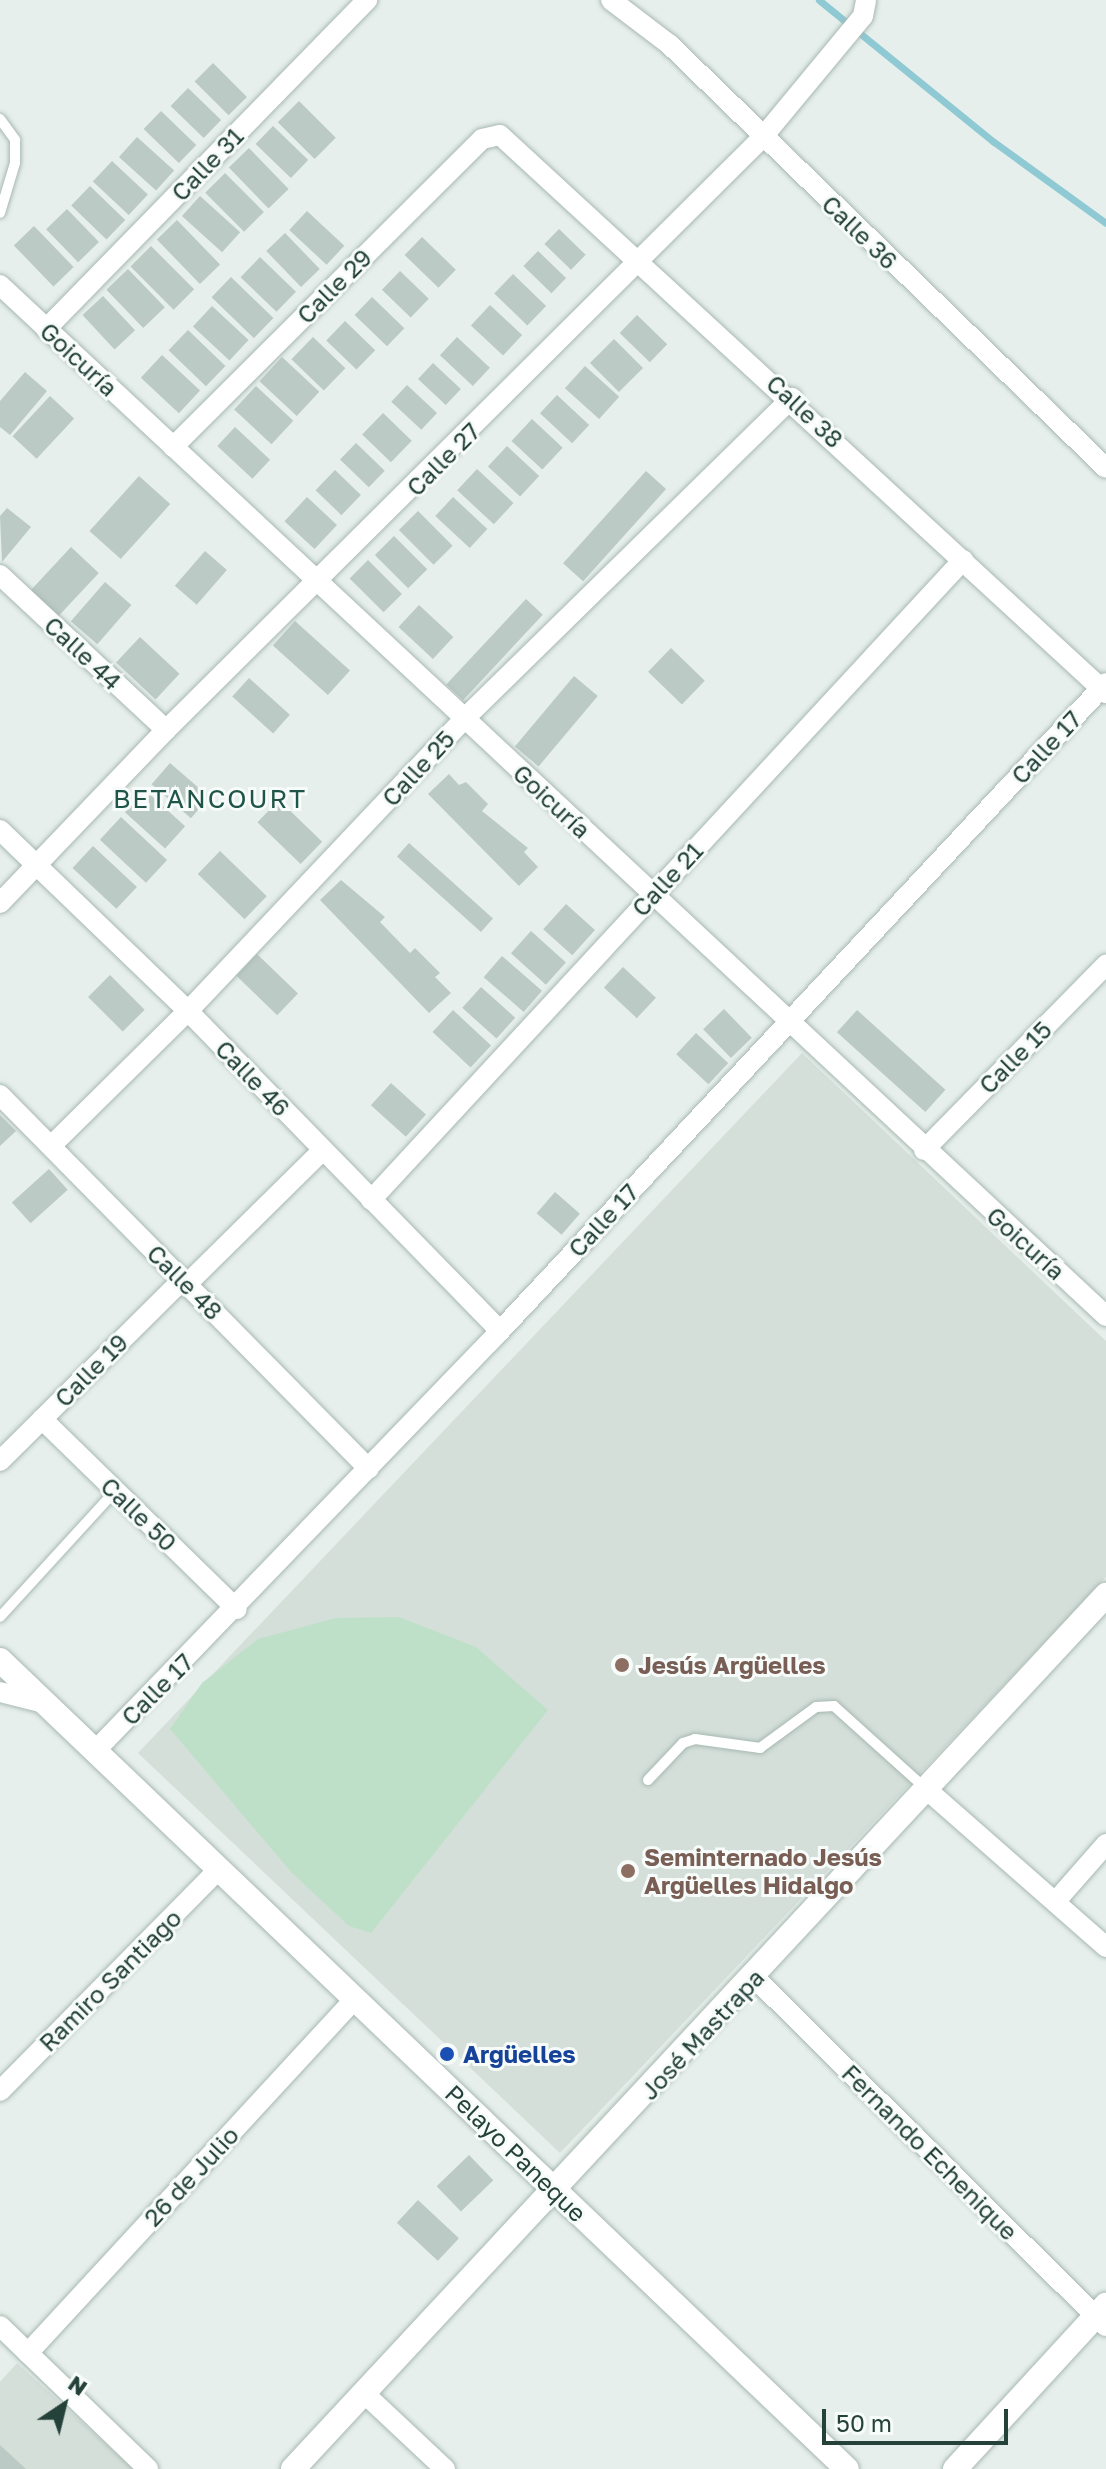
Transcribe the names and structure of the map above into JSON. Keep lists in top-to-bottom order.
{
  "streets": {
    "street": [
      "Calle 31",
      "Calle 36",
      "Calle 29",
      "Goicuría",
      "Calle 38",
      "Calle 27",
      "Calle 44",
      "Calle 17",
      "Calle 25",
      "Calle 21",
      "Calle 15",
      "Calle 46",
      "Calle 48",
      "Calle 19",
      "Calle 50",
      "Ramiro Santiago",
      "José Mastrapa",
      "Fernando Echenique",
      "Pelayo Paneque",
      "26 de Julio"
    ]
  },
  "crossings": [
    ["Calle 31", "Goicuría"],
    ["Calle 36", "Calle 27"],
    ["Calle 29", "Goicuría"],
    ["Calle 29", "Calle 38"],
    ["Goicuría", "Calle 27"],
    ["Goicuría", "Calle 17"],
    ["Goicuría", "Calle 25"],
    ["Goicuría", "Calle 21"],
    ["Goicuría", "Calle 15"],
    ["Calle 38", "Calle 27"],
    ["Calle 38", "Calle 17"],
    ["Calle 38", "Calle 25"],
    ["Calle 38", "Calle 21"],
    ["Calle 27", "Calle 44"],
    ["Calle 27", "Calle 46"],
    ["Calle 17", "Calle 46"],
    ["Calle 17", "Calle 48"],
    ["Calle 17", "Calle 50"],
    ["Calle 17", "Pelayo Paneque"],
    ["Calle 25", "Calle 46"],
    ["Calle 25", "Calle 48"],
    ["Calle 21", "Calle 46"],
    ["Calle 46", "Calle 19"],
    ["Calle 48", "Calle 19"],
    ["Calle 19", "Calle 50"],
    ["Ramiro Santiago", "Pelayo Paneque"],
    ["José Mastrapa", "Fernando Echenique"],
    ["José Mastrapa", "Pelayo Paneque"],
    ["Pelayo Paneque", "26 de Julio"]
  ],
  "districts": ["BETANCOURT"],
  "places": ["Jesús Argüelles", "Seminternado Jesús Argüelles Hidalgo", "Argüelles"],
  "scale_bar": "50 m",
  "north": "top right"
}
